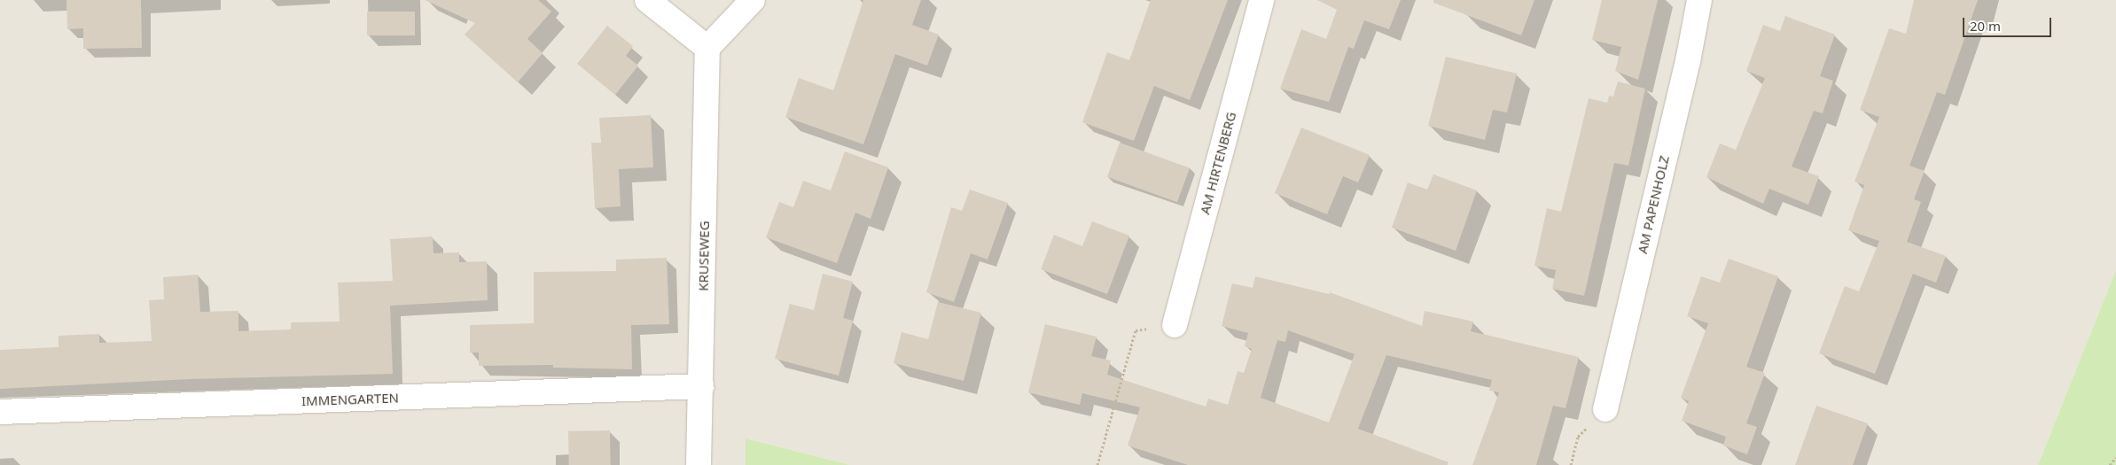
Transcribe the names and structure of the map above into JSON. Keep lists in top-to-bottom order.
{
  "streets": {
    "street": [
      "AM HIRTENBERG",
      "AM PAPENHOLZ",
      "KRUSEWEG",
      "IMMENGARTEN"
    ]
  },
  "crossings": [
    ["KRUSEWEG", "IMMENGARTEN"]
  ],
  "scale_bar": "20 m"
}
